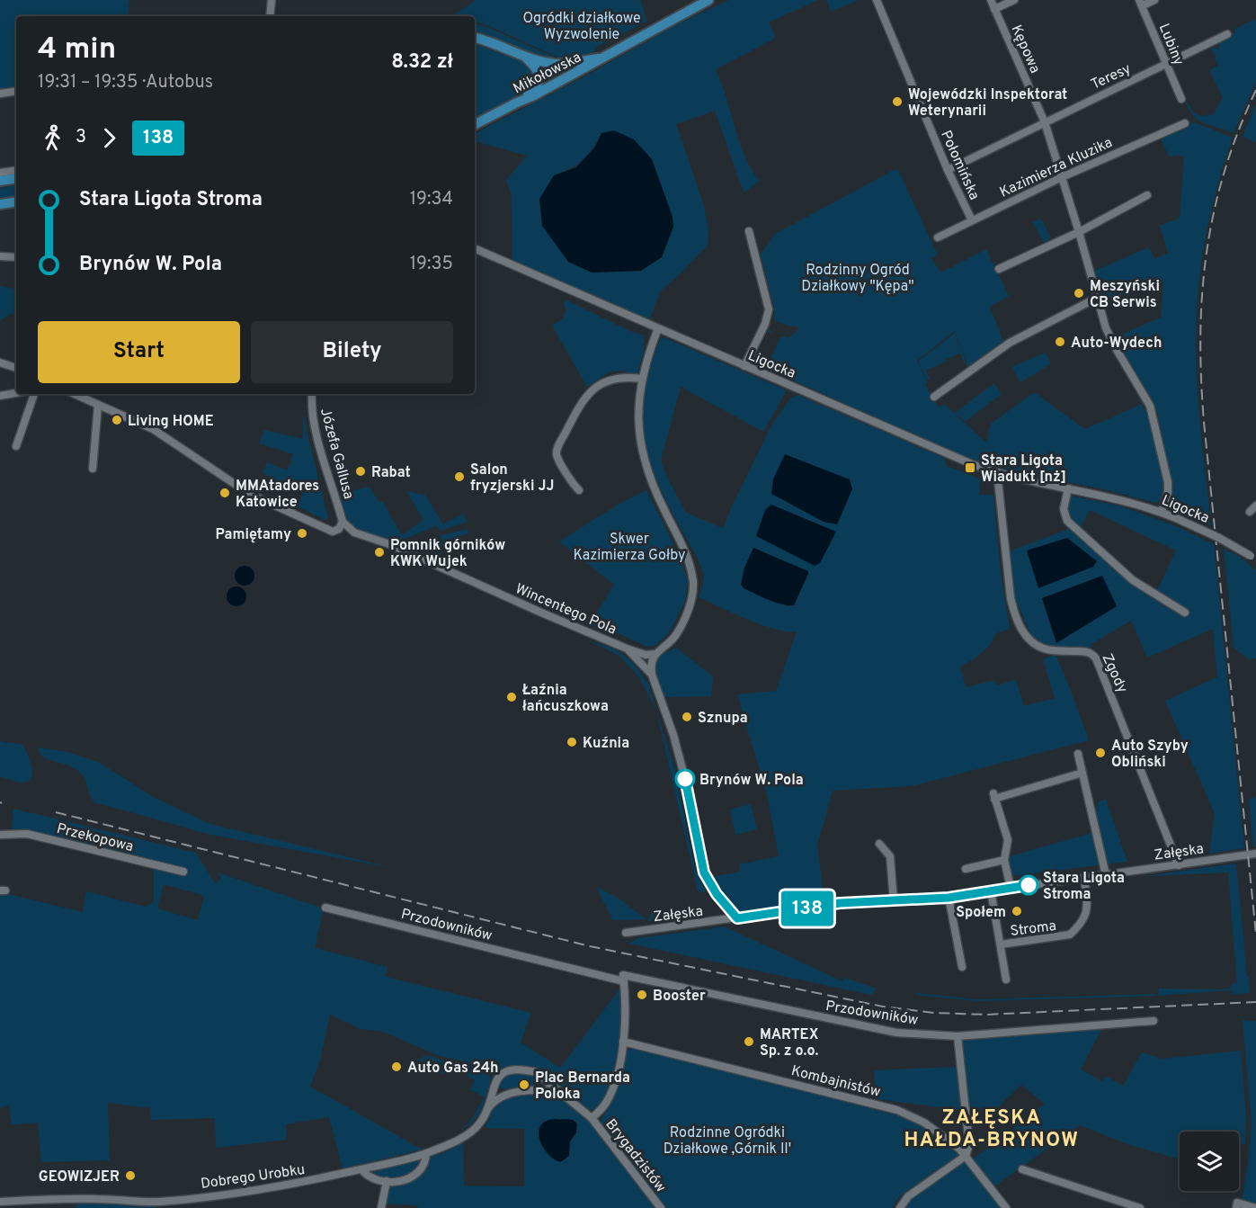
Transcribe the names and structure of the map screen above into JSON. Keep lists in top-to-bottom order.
{
  "streets": {
    "main road": ["Mikołowska"],
    "street": [
      "Lubiny",
      "Kępowa",
      "Teresy",
      "Połomińska",
      "Kazimierza Kluzika",
      "Ligocka",
      "Józefa Gallusa",
      "Wincentego Pola",
      "Zgody",
      "Przekopowa",
      "Załęska",
      "Przodowników",
      "Stroma",
      "Kombajnistów",
      "Brygadzistów",
      "Dobrego Urobku"
    ]
  },
  "crossings": [
    ["Lubiny", "Teresy"],
    ["Kępowa", "Teresy"],
    ["Kępowa", "Kazimierza Kluzika"],
    ["Kępowa", "Ligocka"],
    ["Teresy", "Połomińska"],
    ["Połomińska", "Kazimierza Kluzika"],
    ["Ligocka", "Zgody"],
    ["Józefa Gallusa", "Wincentego Pola"],
    ["Wincentego Pola", "Załęska"],
    ["Zgody", "Załęska"],
    ["Załęska", "Stroma"]
  ],
  "districts": ["ZAŁĘSKA HAŁDA-BRYNOW"],
  "parks": [
    "Ogródki działkowe Wyzwolenie",
    "Rodzinny Ogród Działkowy \"Kępa\"",
    "Skwer Kazimierza Gołby",
    "Rodzinne Ogródki Działkowe ,Górnik II'"
  ],
  "places": {
    "other": [
      "Wojewódzki Inspektorat Weterynarii",
      "Meszyński CB Serwis",
      "Auto-Wydech",
      "Living HOME",
      "Rabat",
      "Salon fryzjerski JJ",
      "MMAtadores Katowice",
      "Pamiętamy",
      "Pomnik górników KWK Wujek",
      "Łaźnia łańcuszkowa",
      "Sznupa",
      "Kuźnia",
      "Auto Szyby Obliński",
      "Brynów W. Pola",
      "Stara Ligota Stroma",
      "Społem",
      "Booster",
      "MARTEX Sp. z o.o.",
      "Auto Gas 24h",
      "Plac Bernarda Poloka",
      "GEOWIZJER"
    ],
    "transit": ["Stara Ligota Wiadukt [nż]"]
  },
  "lines": ["bus line 138"],
  "page": {
    "on_map": "138",
    "heading": ["4 min", "19:31 – 19:35 · Autobus", "8.32 zł"],
    "legs": ["3", "138"],
    "list": [
      {
        "name": "Stara Ligota Stroma",
        "value": "19:34"
      },
      {
        "name": "Brynów W. Pola",
        "value": "19:35"
      }
    ],
    "buttons": ["Start", "Bilety"]
  }
}
